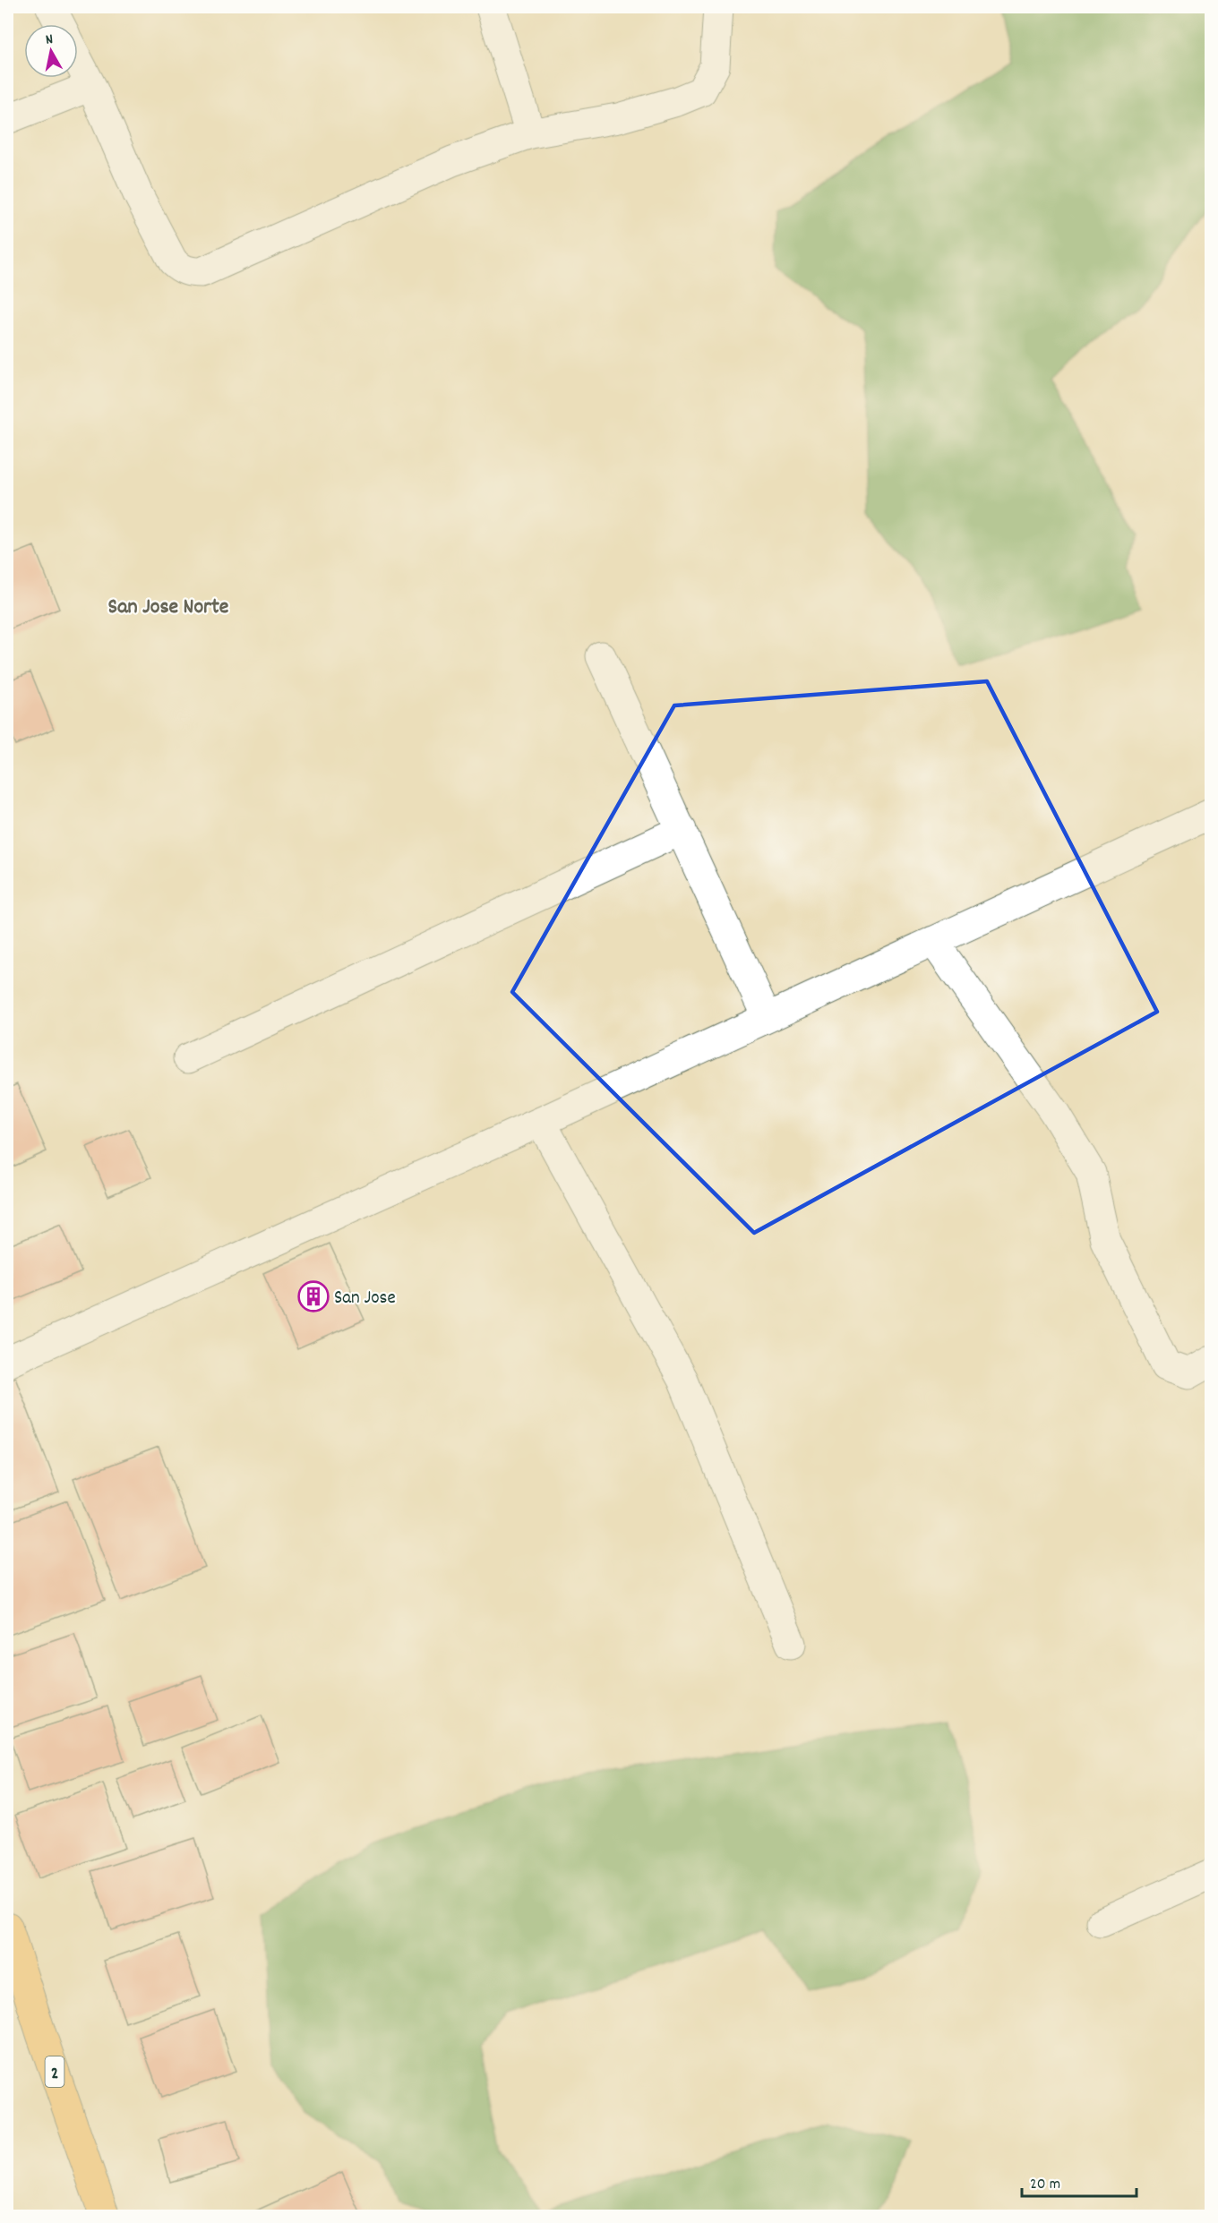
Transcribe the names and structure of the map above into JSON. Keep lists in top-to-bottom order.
{
  "streets": {
    "highway": ["2"]
  },
  "districts": ["San Jose Norte"],
  "places": {
    "building": ["San Jose"]
  },
  "scale_bar": "20 m",
  "north": "top"
}
